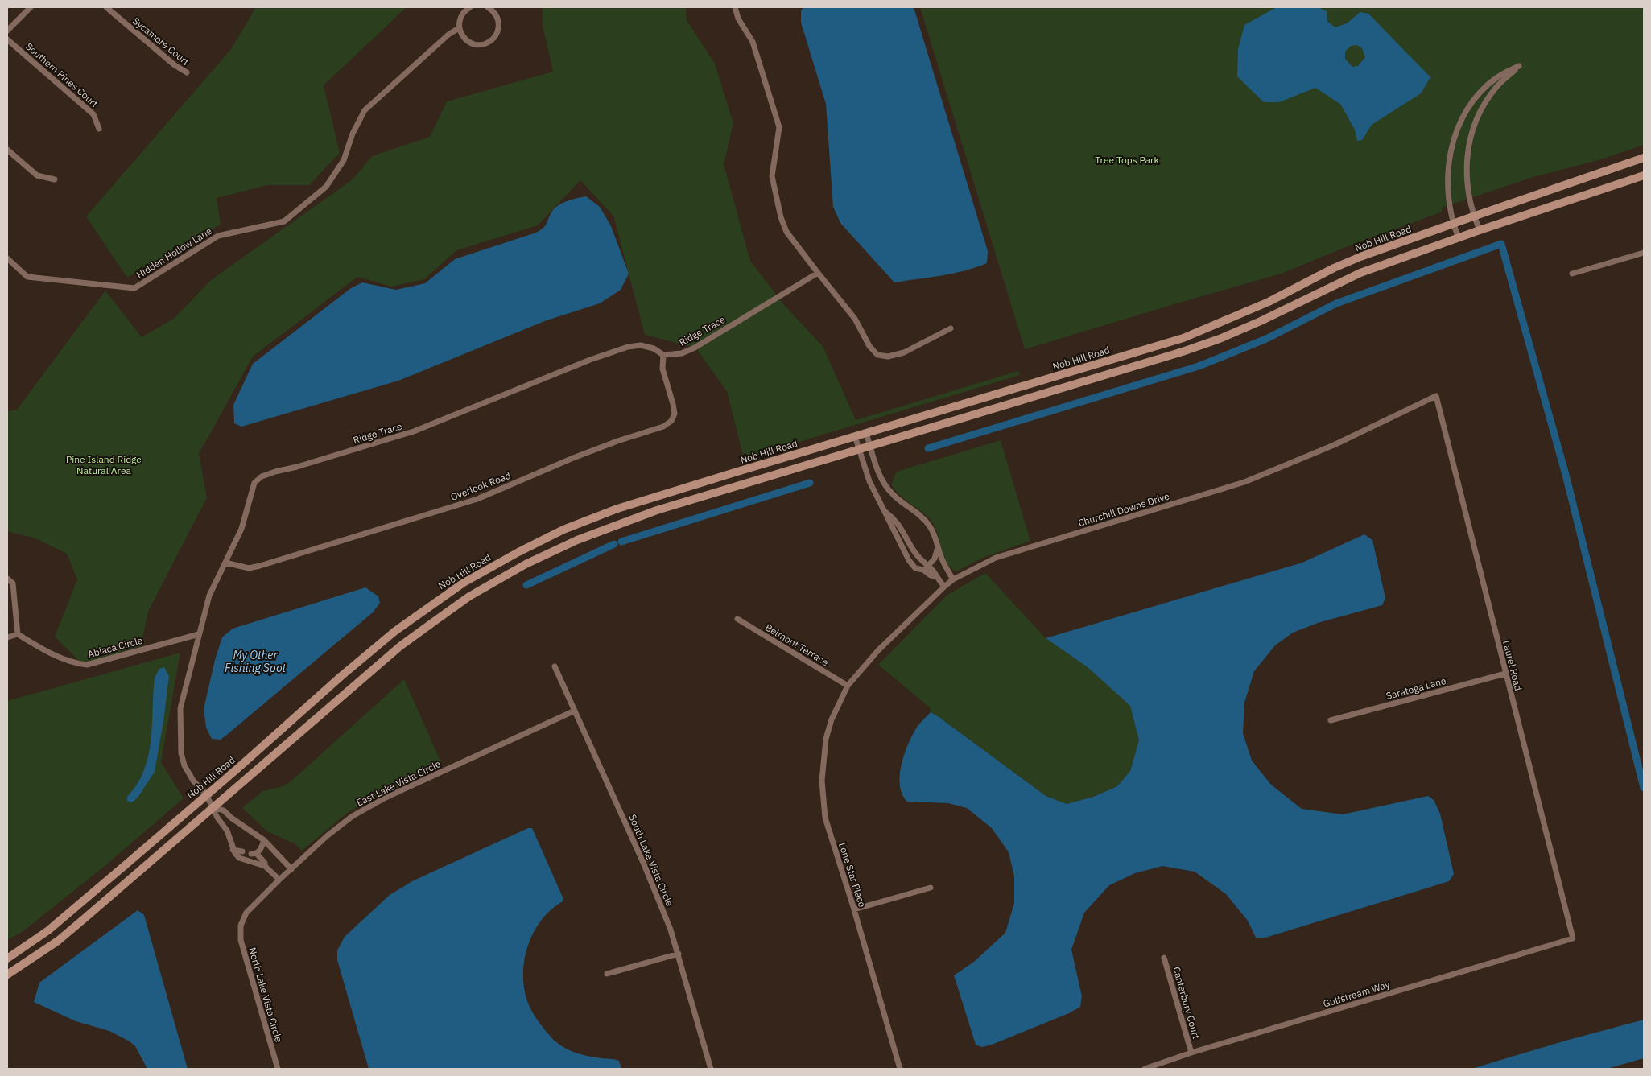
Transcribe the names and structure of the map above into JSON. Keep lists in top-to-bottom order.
{
  "streets": {
    "main road": ["Nob Hill Road"],
    "street": [
      "Sycamore Court",
      "Southern Pines Court",
      "Hidden Hollow Lane",
      "Ridge Trace",
      "Overlook Road",
      "Churchill Downs Drive",
      "Belmont Terrace",
      "Abiaca Circle",
      "Laurel Road",
      "Saratoga Lane",
      "East Lake Vista Circle",
      "South Lake Vista Circle",
      "Lone Star Place",
      "Gulfstream Way",
      "North Lake Vista Circle",
      "Canterbury Court"
    ]
  },
  "crossings": [
    ["Nob Hill Road", "Ridge Trace"],
    ["Ridge Trace", "Overlook Road"],
    ["Ridge Trace", "Abiaca Circle"],
    ["Churchill Downs Drive", "Belmont Terrace"],
    ["Churchill Downs Drive", "Laurel Road"],
    ["Churchill Downs Drive", "Lone Star Place"],
    ["Belmont Terrace", "Lone Star Place"],
    ["Laurel Road", "Saratoga Lane"],
    ["Laurel Road", "Gulfstream Way"],
    ["East Lake Vista Circle", "South Lake Vista Circle"],
    ["East Lake Vista Circle", "North Lake Vista Circle"],
    ["Gulfstream Way", "Canterbury Court"]
  ],
  "water": ["My Other Fishing Spot"],
  "parks": ["Tree Tops Park", "Pine Island Ridge Natural Area"]
}
